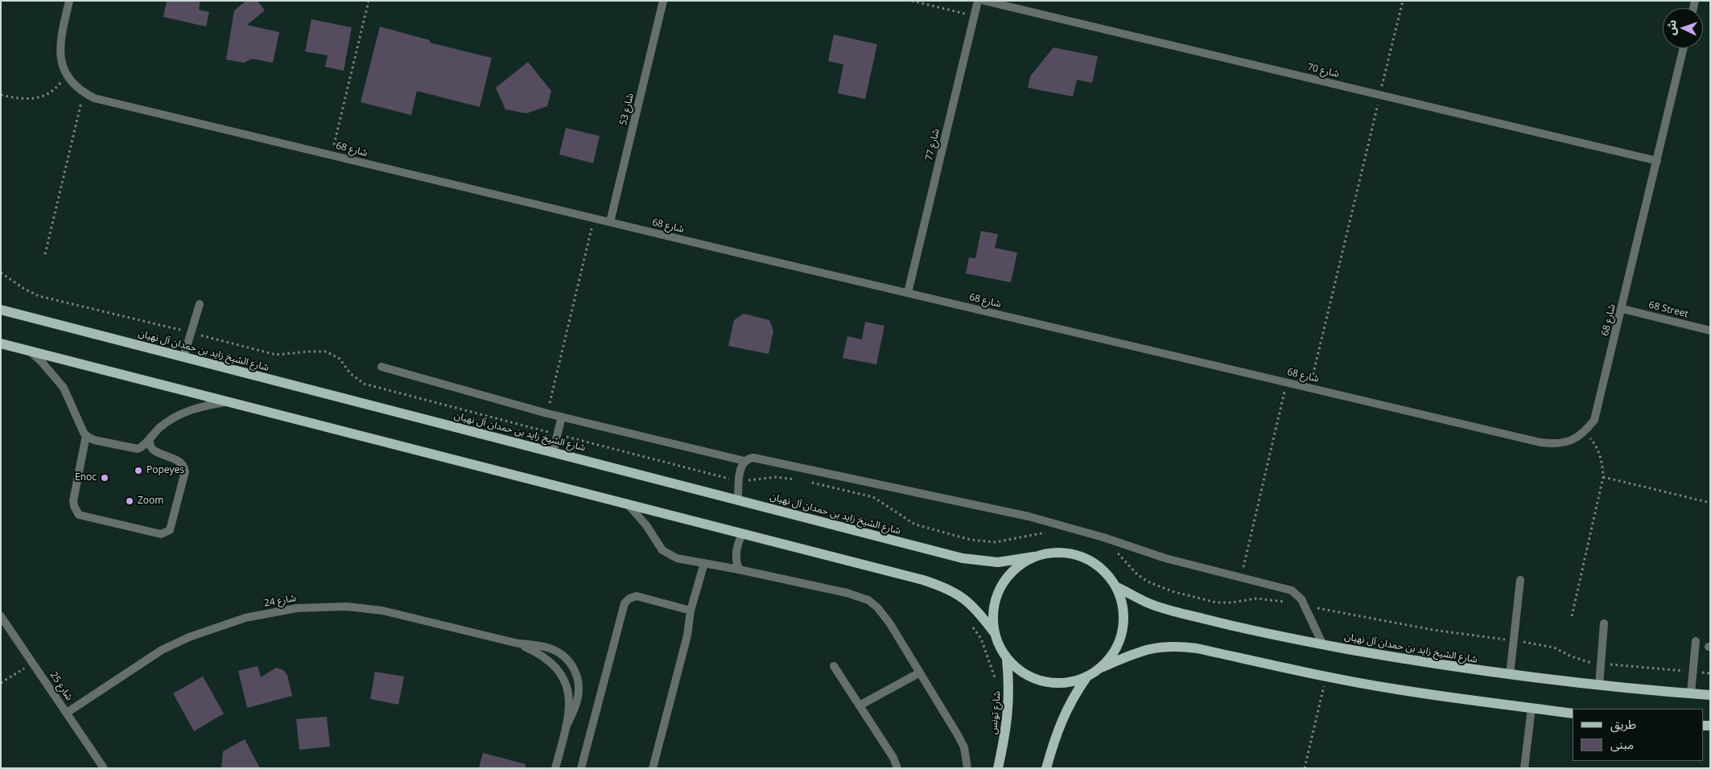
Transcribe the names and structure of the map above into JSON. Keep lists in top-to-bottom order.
{
  "streets": {
    "main road": ["شارع الشيخ زايد بن حمدان آل نهيان", "شارع تونس"],
    "street": [
      "شارع 70",
      "شارع 53",
      "شارع 77",
      "شارع 68",
      "68 Street",
      "شارع 24",
      "شارع 25"
    ]
  },
  "crossings": [
    ["شارع 70", "شارع 68"],
    ["شارع 53", "شارع 68"],
    ["شارع 77", "شارع 68"],
    ["شارع 68", "68 Street"],
    ["شارع الشيخ زايد بن حمدان آل نهيان", "شارع تونس"],
    ["شارع 24", "شارع 25"]
  ],
  "places": ["Popeyes", "Enoc", "Zoom"],
  "legend": ["طريق", "مبنى"],
  "north": "left"
}
